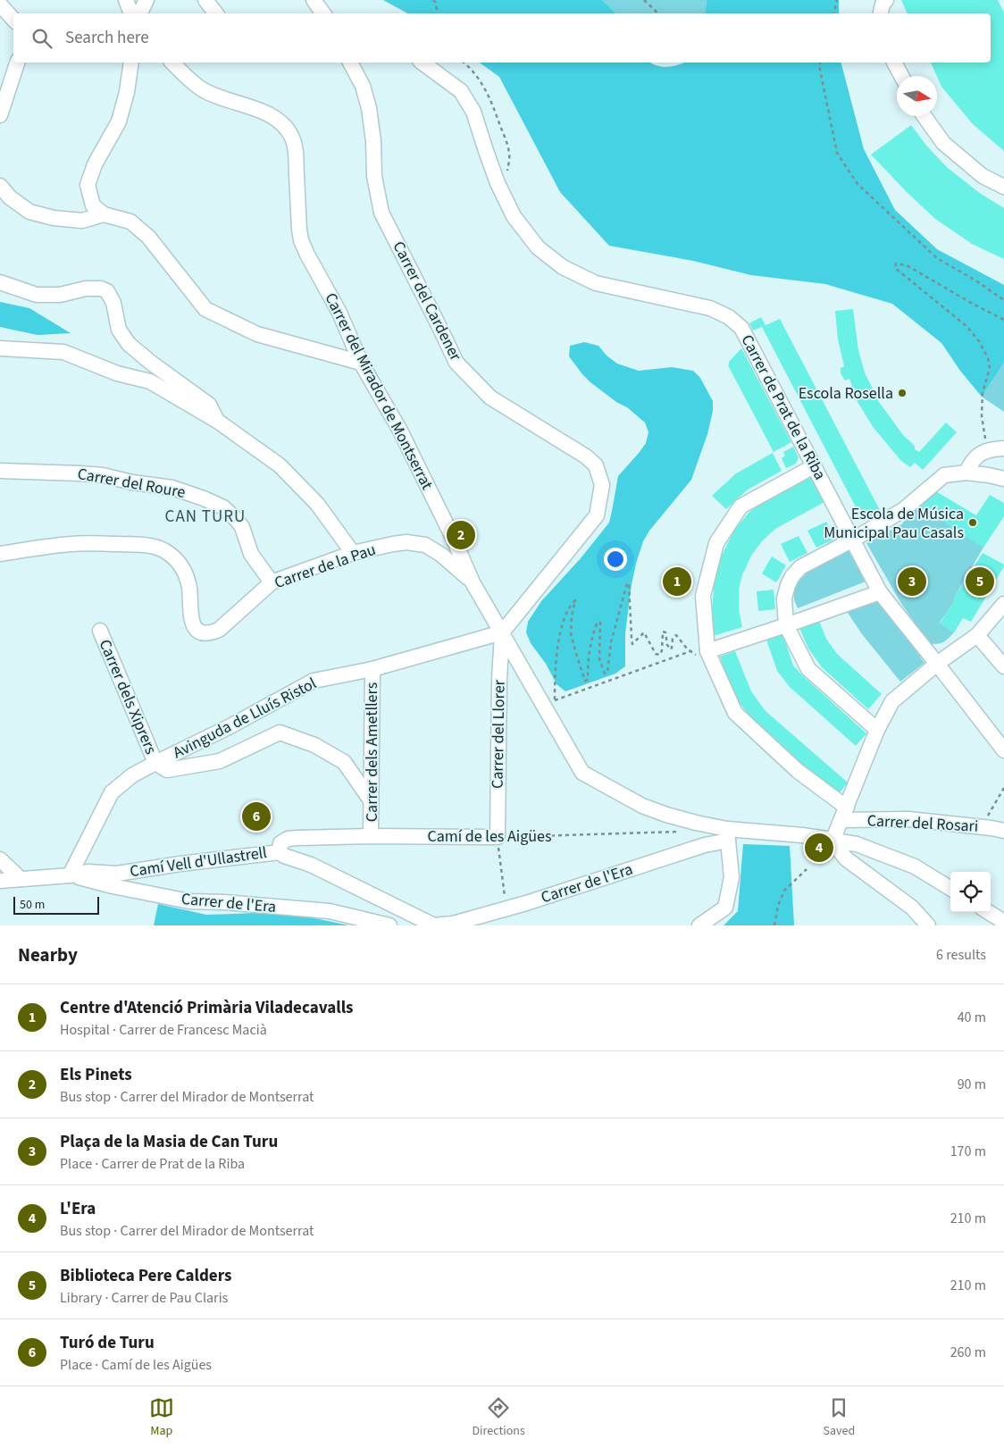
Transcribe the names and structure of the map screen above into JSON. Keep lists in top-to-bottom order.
{
  "streets": {
    "street": [
      "Carrer del Cardener",
      "Carrer del Mirador de Montserrat",
      "Carrer de Prat de la Riba",
      "Carrer del Roure",
      "Carrer de la Pau",
      "Carrer dels Xiprers",
      "Avinguda de Lluís Ristol",
      "Carrer del Llorer",
      "Carrer dels Ametllers",
      "Carrer del Rosari",
      "Camí de les Aigües",
      "Camí Vell d'Ullastrell",
      "Carrer de l'Era"
    ]
  },
  "crossings": [
    ["Carrer del Cardener", "Carrer del Mirador de Montserrat"],
    ["Carrer del Cardener", "Avinguda de Lluís Ristol"],
    ["Carrer del Cardener", "Carrer del Llorer"],
    ["Carrer del Mirador de Montserrat", "Carrer de la Pau"],
    ["Carrer del Mirador de Montserrat", "Avinguda de Lluís Ristol"],
    ["Carrer del Mirador de Montserrat", "Carrer del Llorer"],
    ["Carrer del Mirador de Montserrat", "Carrer de l'Era"],
    ["Carrer del Roure", "Carrer de la Pau"],
    ["Carrer dels Xiprers", "Avinguda de Lluís Ristol"],
    ["Avinguda de Lluís Ristol", "Carrer del Llorer"],
    ["Avinguda de Lluís Ristol", "Carrer dels Ametllers"],
    ["Avinguda de Lluís Ristol", "Camí Vell d'Ullastrell"],
    ["Avinguda de Lluís Ristol", "Carrer de l'Era"],
    ["Carrer del Llorer", "Camí de les Aigües"],
    ["Carrer dels Ametllers", "Camí de les Aigües"],
    ["Camí de les Aigües", "Camí Vell d'Ullastrell"],
    ["Camí Vell d'Ullastrell", "Carrer de l'Era"]
  ],
  "districts": ["CAN TURU"],
  "places": ["Escola Rosella", "Escola de Música Municipal Pau Casals"],
  "scale_bar": "50 m",
  "north": "right",
  "page": {
    "search": "Search here",
    "pins": [
      "2",
      "1",
      "3",
      "5",
      "6",
      "4"
    ],
    "scale": "50 m",
    "heading": ["Nearby", "6 results"],
    "list": [
      {
        "mark": "1",
        "name": "Centre d'Atenció Primària Viladecavalls",
        "note": "Hospital · Carrer de Francesc Macià",
        "value": "40 m"
      },
      {
        "mark": "2",
        "name": "Els Pinets",
        "note": "Bus stop · Carrer del Mirador de Montserrat",
        "value": "90 m"
      },
      {
        "mark": "3",
        "name": "Plaça de la Masia de Can Turu",
        "note": "Place · Carrer de Prat de la Riba",
        "value": "170 m"
      },
      {
        "mark": "4",
        "name": "L'Era",
        "note": "Bus stop · Carrer del Mirador de Montserrat",
        "value": "210 m"
      },
      {
        "mark": "5",
        "name": "Biblioteca Pere Calders",
        "note": "Library · Carrer de Pau Claris",
        "value": "210 m"
      },
      {
        "mark": "6",
        "name": "Turó de Turu",
        "note": "Place · Camí de les Aigües",
        "value": "260 m"
      }
    ],
    "nav": ["Map", "Directions", "Saved"]
  }
}
